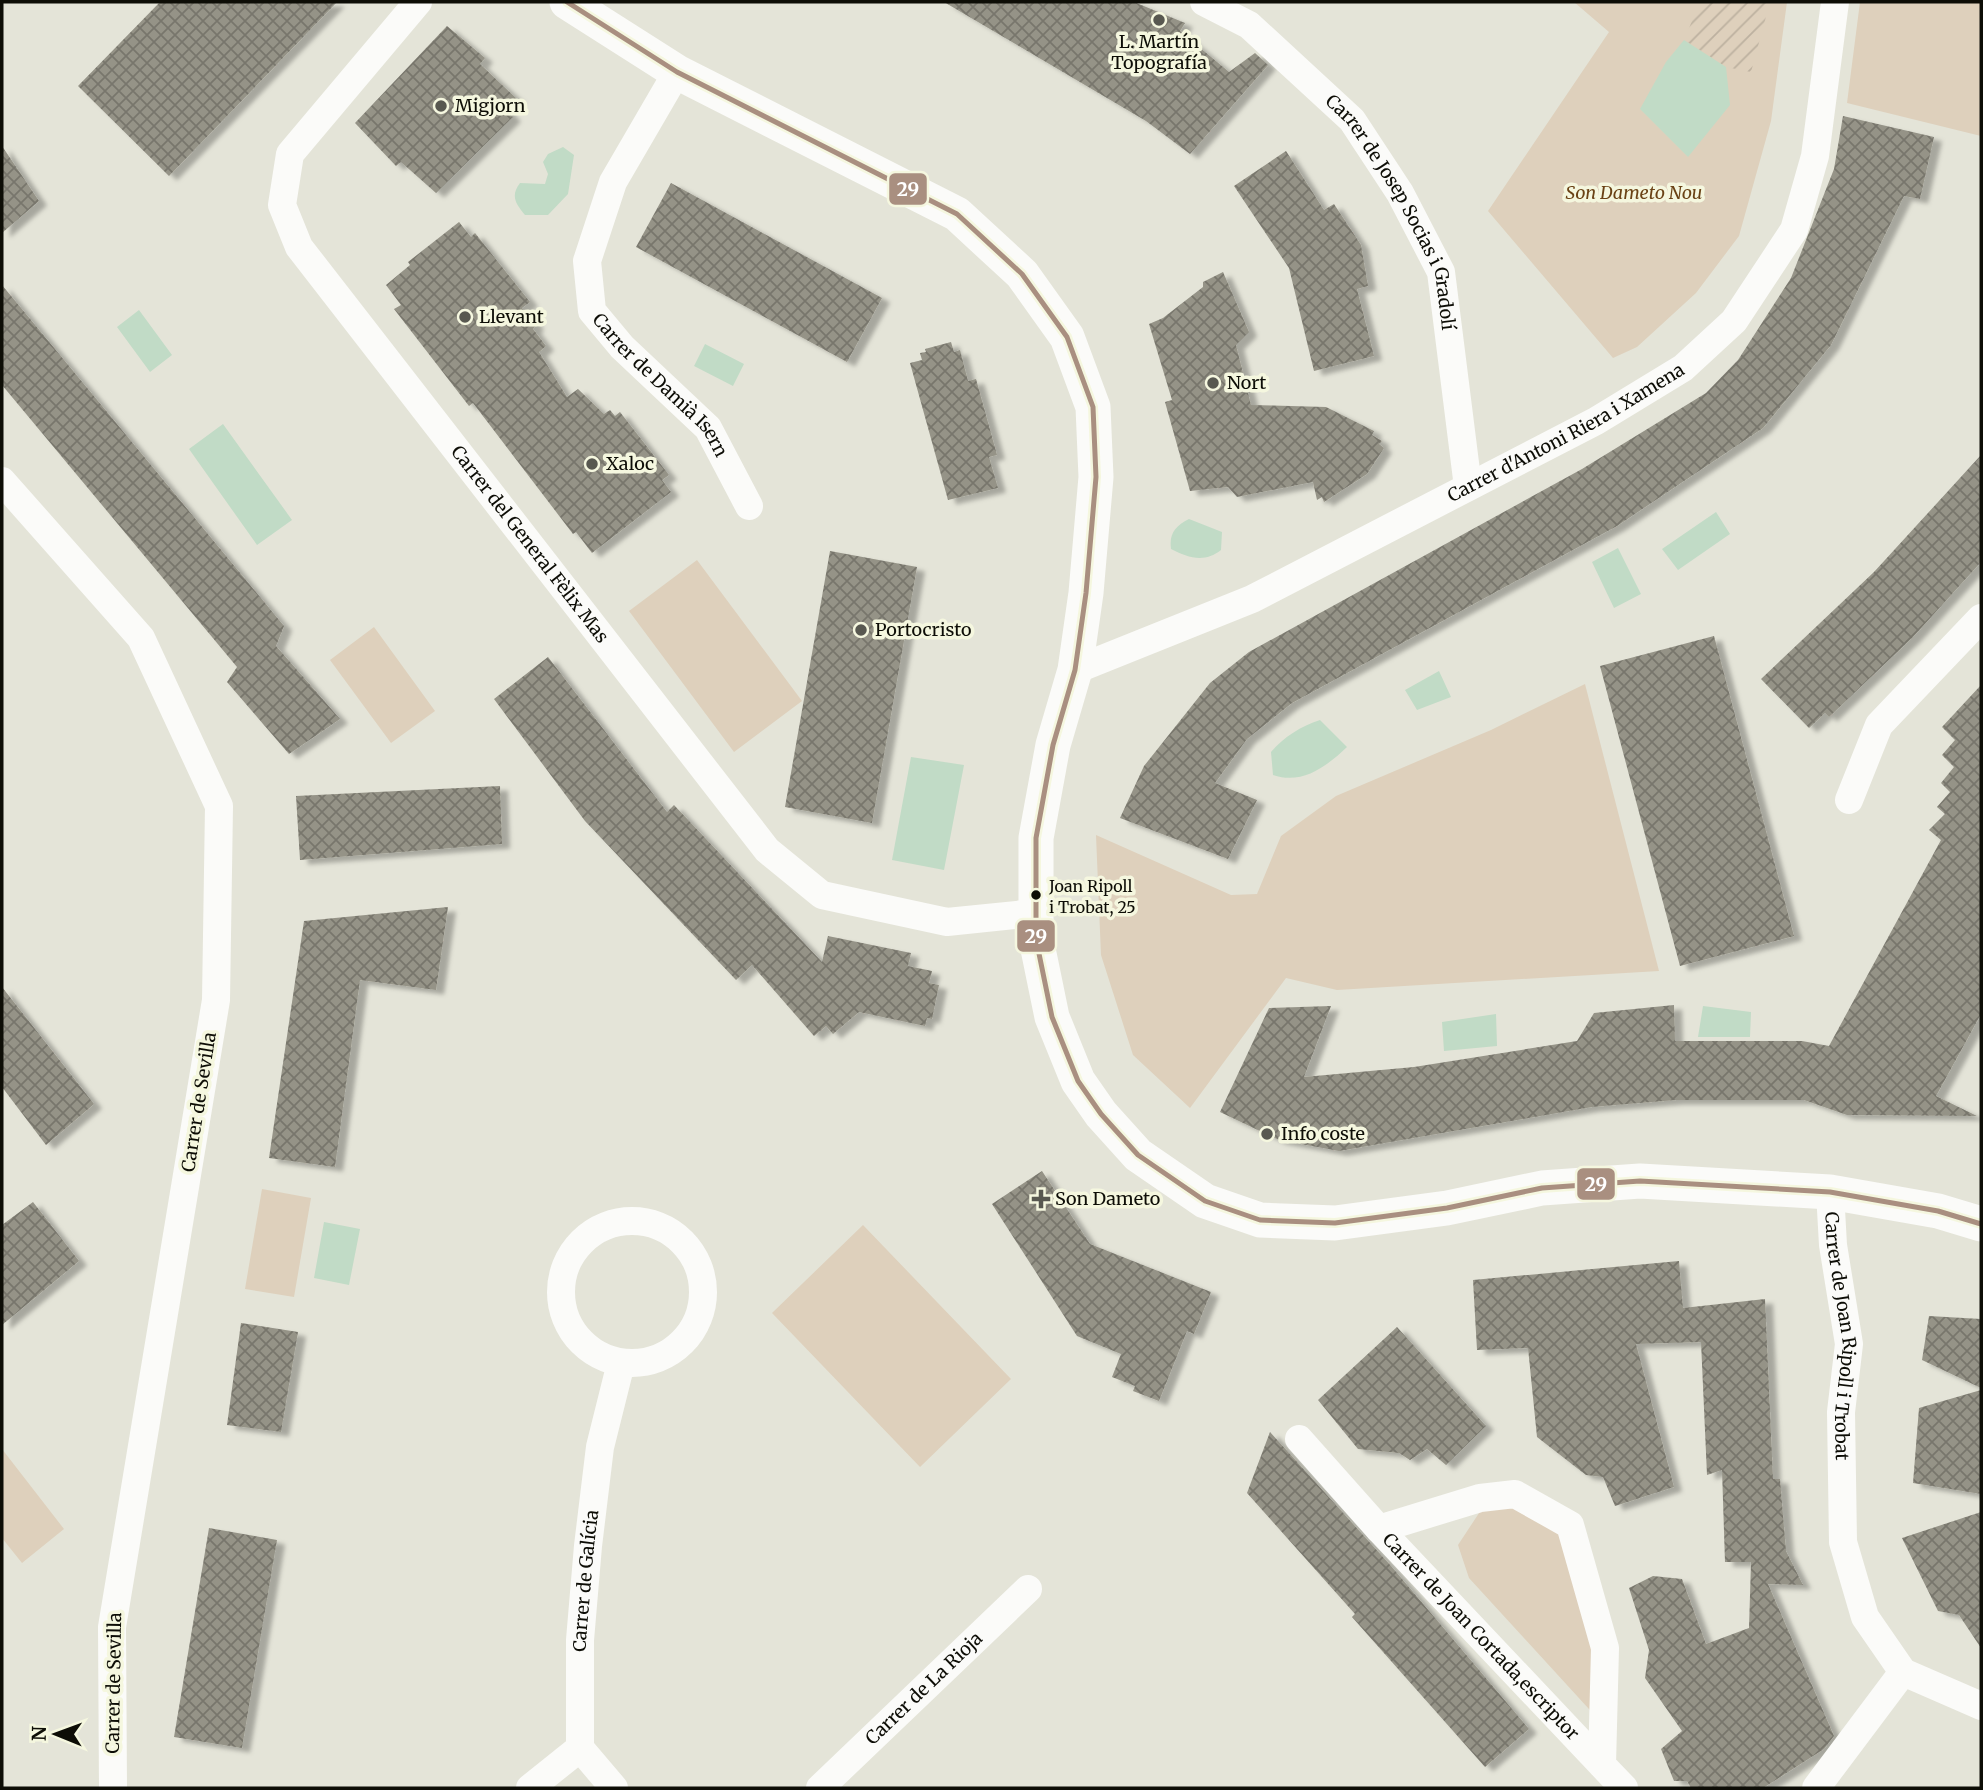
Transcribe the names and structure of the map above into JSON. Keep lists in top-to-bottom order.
{
  "streets": {
    "street": [
      "Carrer de Josep Socias i Gradolí",
      "Carrer de Damià Isern",
      "Carrer d'Antoni Riera i Xamena",
      "Carrer del General Fèlix Mas",
      "Carrer de Sevilla",
      "Carrer de Joan Ripoll i Trobat",
      "Carrer de Galícia",
      "Carrer de Joan Cortada,escriptor",
      "Carrer de La Rioja"
    ]
  },
  "crossings": [
    ["Carrer de Josep Socias i Gradolí", "Carrer d'Antoni Riera i Xamena"],
    ["Carrer de Damià Isern", "Carrer de Joan Ripoll i Trobat"],
    ["Carrer d'Antoni Riera i Xamena", "Carrer de Joan Ripoll i Trobat"],
    ["Carrer del General Fèlix Mas", "Carrer de Joan Ripoll i Trobat"]
  ],
  "parks": ["Son Dameto Nou"],
  "places": {
    "other": [
      "L. Martín Topografía",
      "Migjorn",
      "Llevant",
      "Nort",
      "Xaloc",
      "Portocristo",
      "Joan Ripoll i Trobat, 25",
      "Info coste"
    ],
    "health": ["Son Dameto"]
  },
  "lines": ["transit line 29"],
  "north": "left"
}
